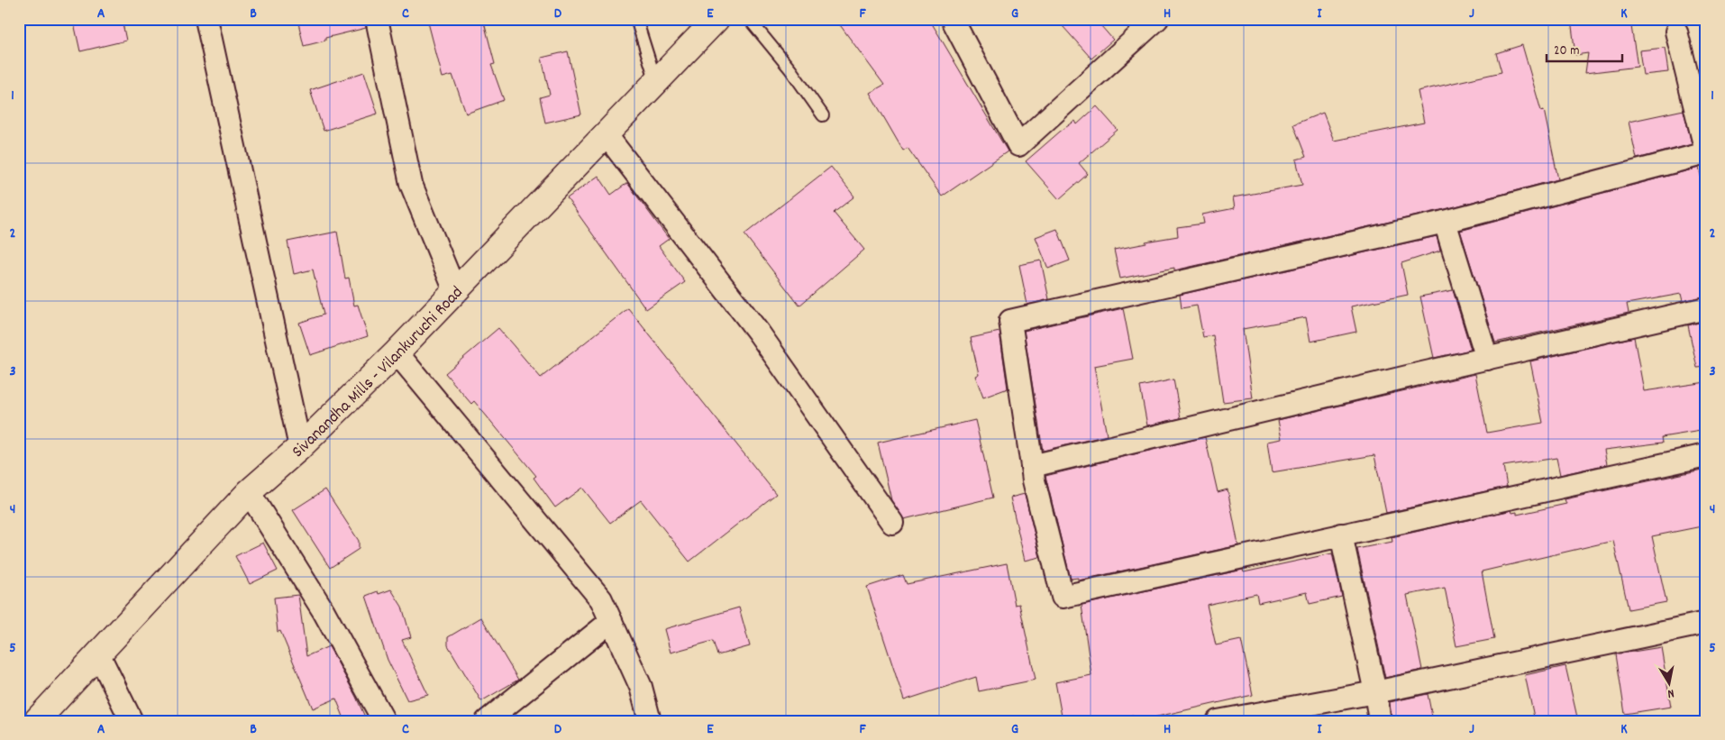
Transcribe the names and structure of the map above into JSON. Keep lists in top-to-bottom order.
{
  "streets": {
    "main road": ["Sivanandha Mills - Vilankuruchi Road"]
  },
  "scale_bar": "20 m",
  "north": "bottom",
  "grid": {
    "columns": [
      "A",
      "B",
      "C",
      "D",
      "E",
      "F",
      "G",
      "H",
      "I",
      "J",
      "K"
    ],
    "rows": [
      "1",
      "2",
      "3",
      "4",
      "5"
    ]
  }
}
